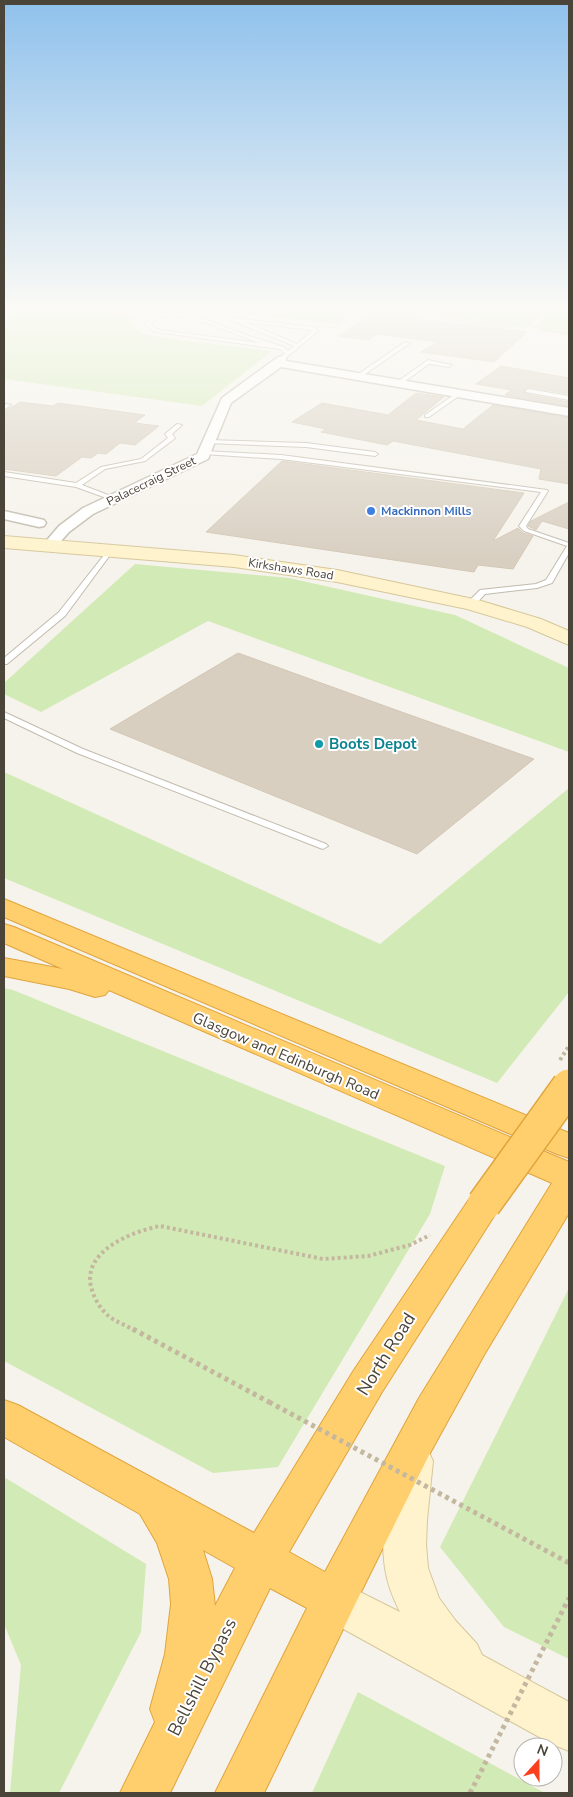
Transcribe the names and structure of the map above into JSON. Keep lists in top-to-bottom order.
{
  "streets": {
    "highway": ["Glasgow and Edinburgh Road", "North Road", "Bellshill Bypass"],
    "street": ["Palacecraig Street", "Kirkshaws Road"]
  },
  "crossings": [
    ["Palacecraig Street", "Kirkshaws Road"],
    ["North Road", "Bellshill Bypass"]
  ],
  "places": ["Mackinnon Mills", "Boots Depot"],
  "north": "top"
}
